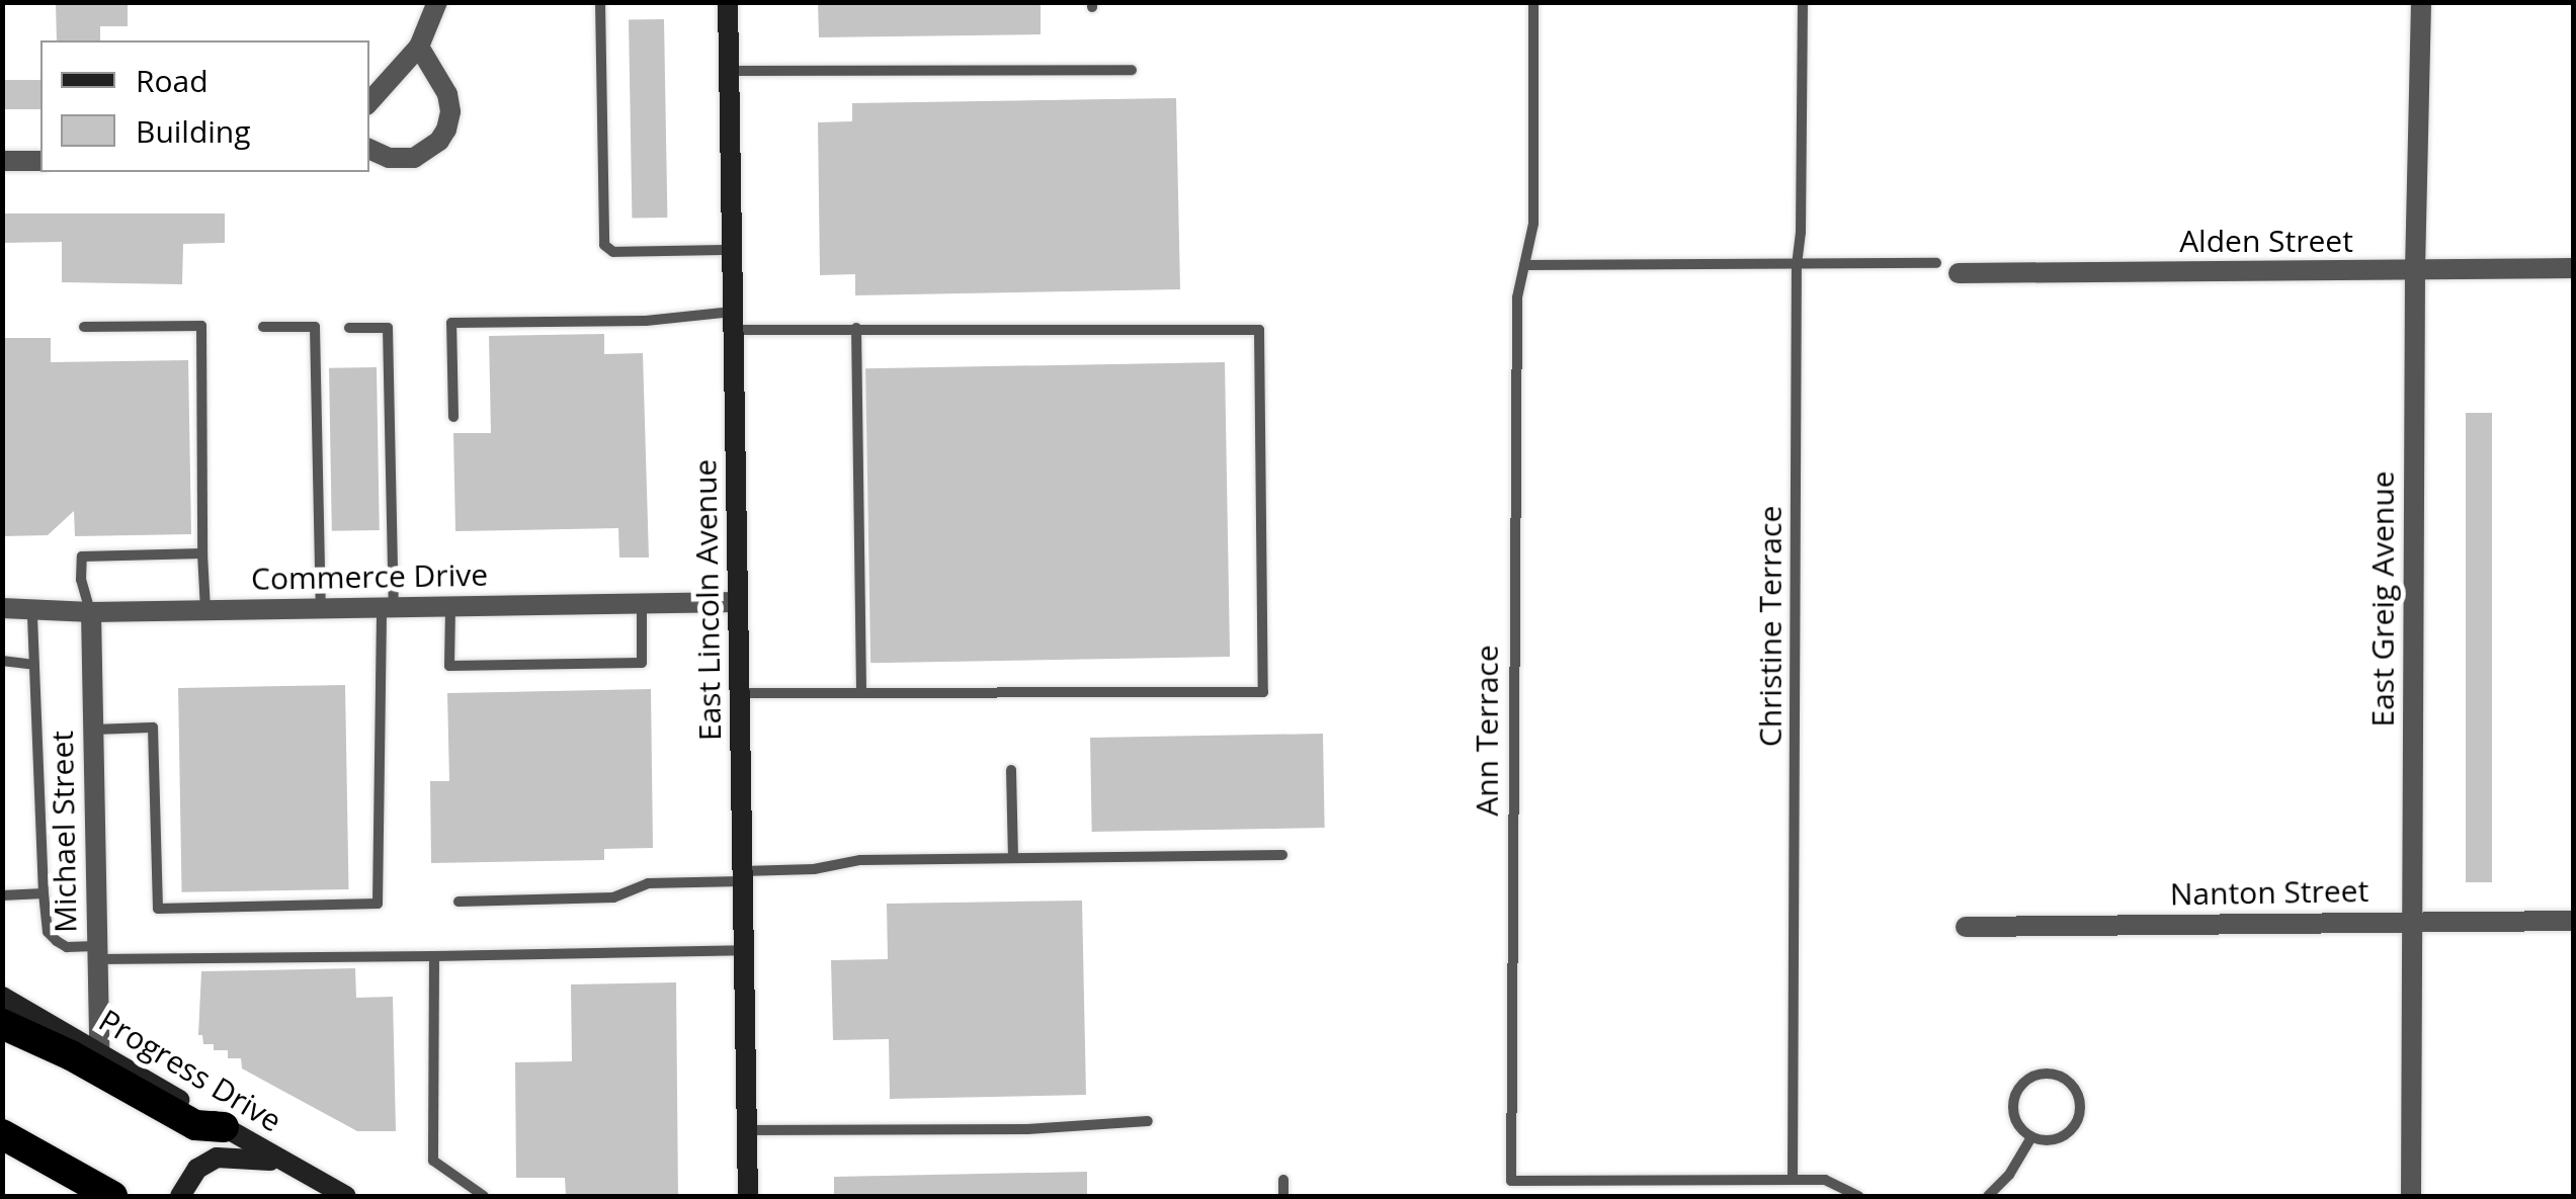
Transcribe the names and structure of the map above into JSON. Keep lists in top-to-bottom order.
{
  "streets": {
    "street": [
      "Alden Street",
      "Commerce Drive",
      "East Greig Avenue",
      "East Lincoln Avenue",
      "Michael Street",
      "Nanton Street",
      "Progress Drive"
    ],
    "lane": ["Christine Terrace", "Ann Terrace"]
  },
  "crossings": [
    ["Alden Street", "East Greig Avenue"],
    ["Commerce Drive", "East Lincoln Avenue"],
    ["Commerce Drive", "Michael Street"],
    ["East Greig Avenue", "Nanton Street"],
    ["Christine Terrace", "Ann Terrace"],
    ["Michael Street", "Progress Drive"]
  ],
  "legend": ["Road", "Building"]
}
